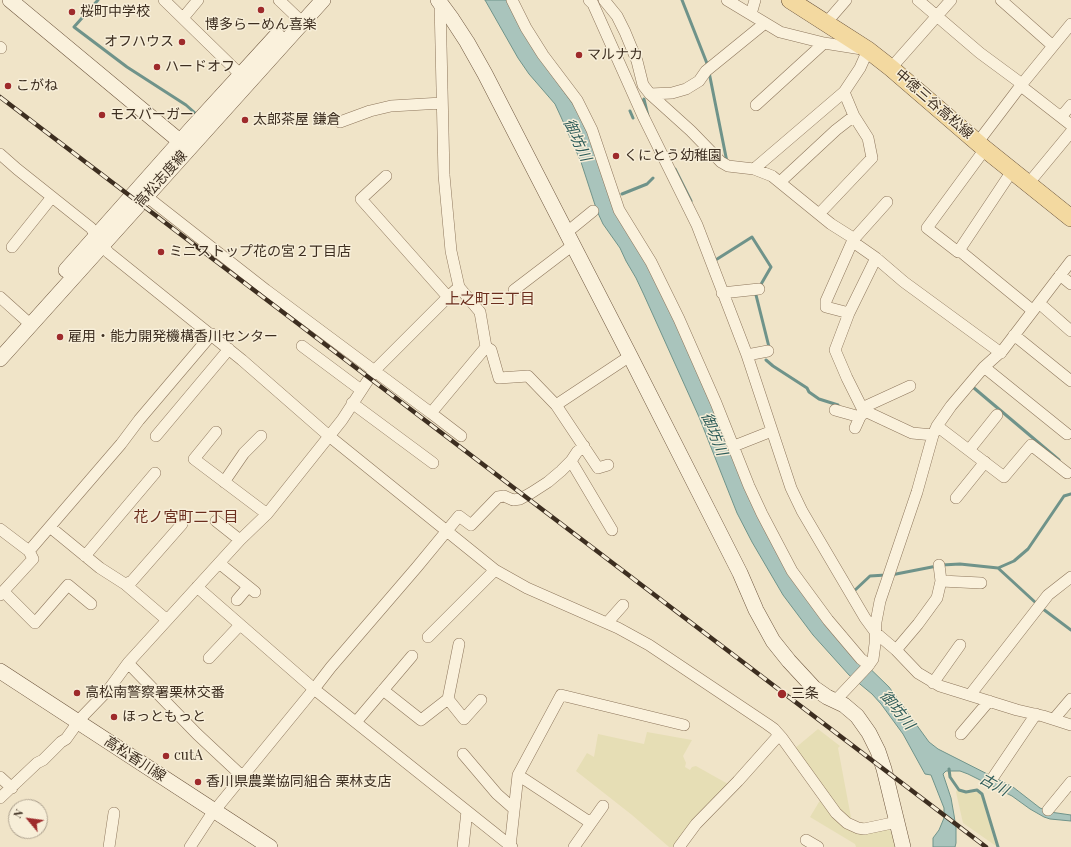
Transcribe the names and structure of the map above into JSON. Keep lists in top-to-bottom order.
{
  "streets": {
    "main road": ["中徳三谷高松線"],
    "street": ["高松志度線", "高松香川線"]
  },
  "districts": ["上之町三丁目", "花ノ宮町二丁目"],
  "water": ["御坊川", "古川"],
  "places": [
    "博多らーめん喜楽",
    "桜町中学校",
    "オフハウス",
    "マルナカ",
    "ハードオフ",
    "こがね",
    "モスバーガー",
    "太郎茶屋 鎌倉",
    "くにとう幼稚園",
    "ミニストップ花の宮２丁目店",
    "雇用・能力開発機構香川センター",
    "高松南警察署栗林交番",
    "三条",
    "ほっともっと",
    "cutA",
    "香川県農業協同組合 栗林支店"
  ],
  "north": "top left"
}
